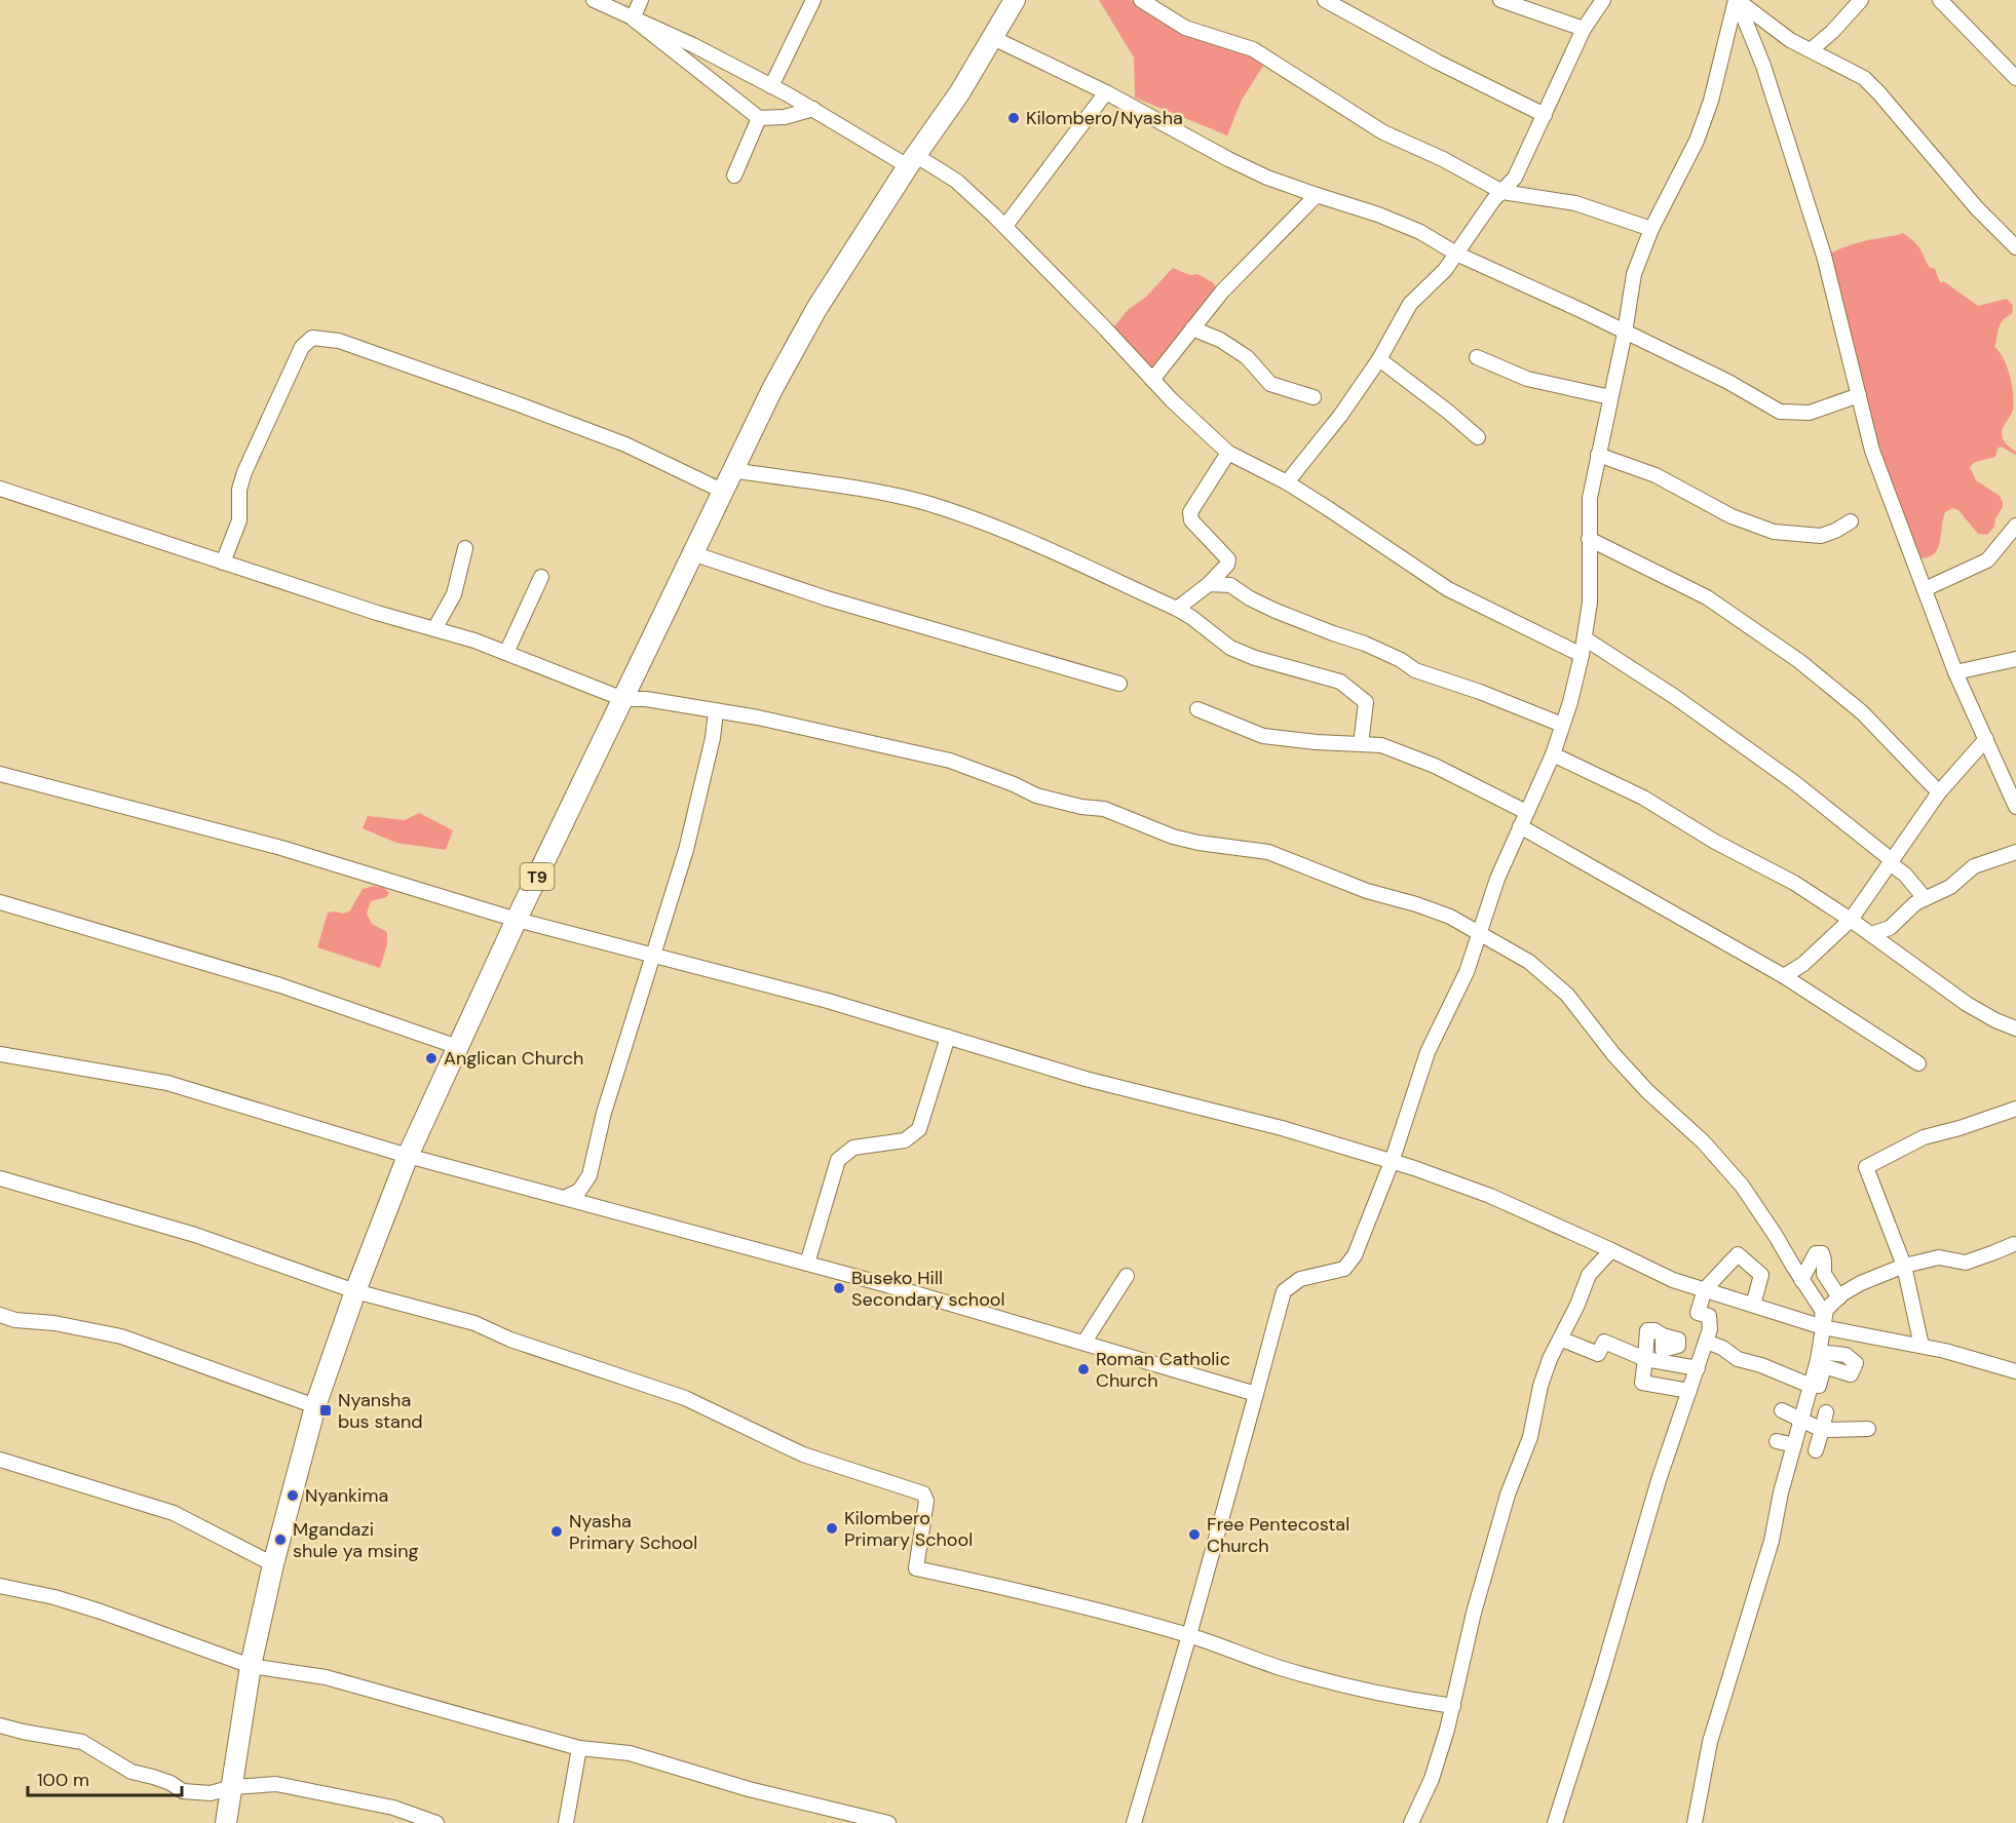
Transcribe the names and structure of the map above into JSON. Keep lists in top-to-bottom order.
{
  "streets": {
    "highway": ["T9"]
  },
  "places": {
    "other": [
      "Kilombero/Nyasha",
      "Anglican Church",
      "Buseko Hill Secondary school",
      "Roman Catholic Church",
      "Nyankima",
      "Kilombero Primary School",
      "Nyasha Primary School",
      "Free Pentecostal Church",
      "Mgandazi shule ya msing"
    ],
    "transit": ["Nyansha bus stand"]
  },
  "scale_bar": "100 m"
}
